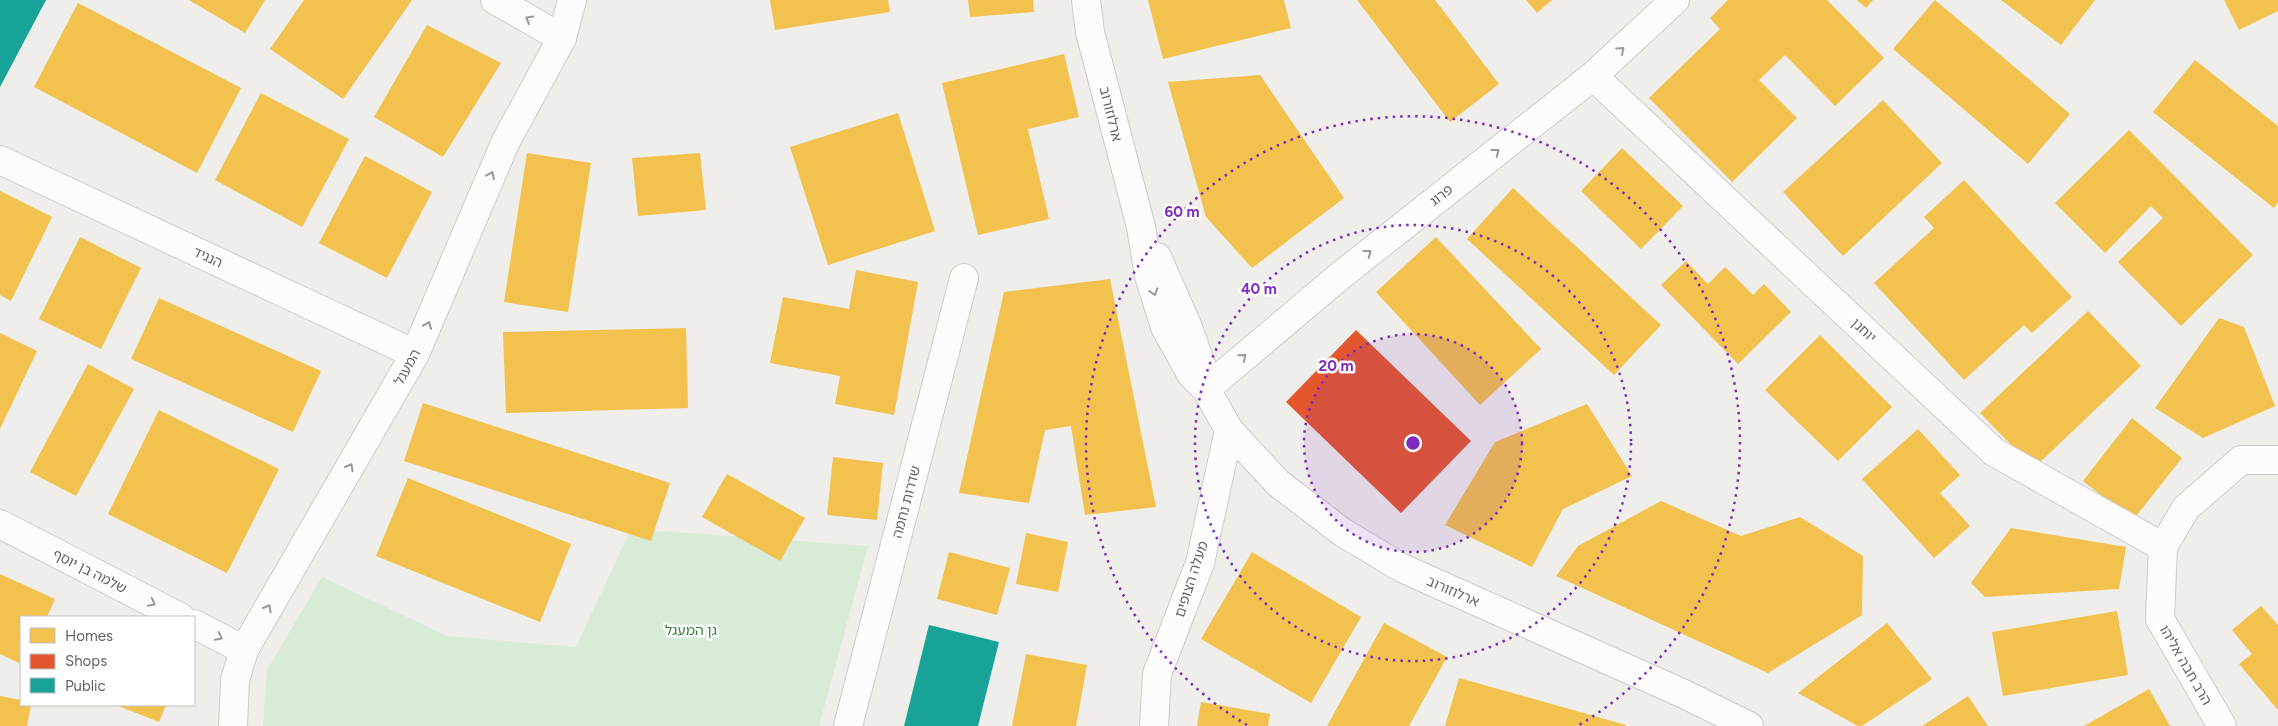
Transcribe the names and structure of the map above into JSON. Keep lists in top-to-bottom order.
{
  "streets": {
    "street": [
      "ארלוזורוב",
      "פרוג",
      "הנגיד",
      "יוחנן",
      "המעגל",
      "שדרות נחמה",
      "שלמה בן יוסף",
      "מעלה הצופים",
      "הרב חבה אליהו"
    ]
  },
  "crossings": [
    ["ארלוזורוב", "פרוג"],
    ["ארלוזורוב", "מעלה הצופים"],
    ["פרוג", "יוחנן"],
    ["הנגיד", "המעגל"],
    ["יוחנן", "הרב חבה אליהו"]
  ],
  "one_way": ["פרוג", "המעגל", "שלמה בן יוסף"],
  "parks": ["גן המעגל"],
  "legend": ["Homes", "Shops", "Public"],
  "rings": ["60 m", "40 m", "20 m"]
}
